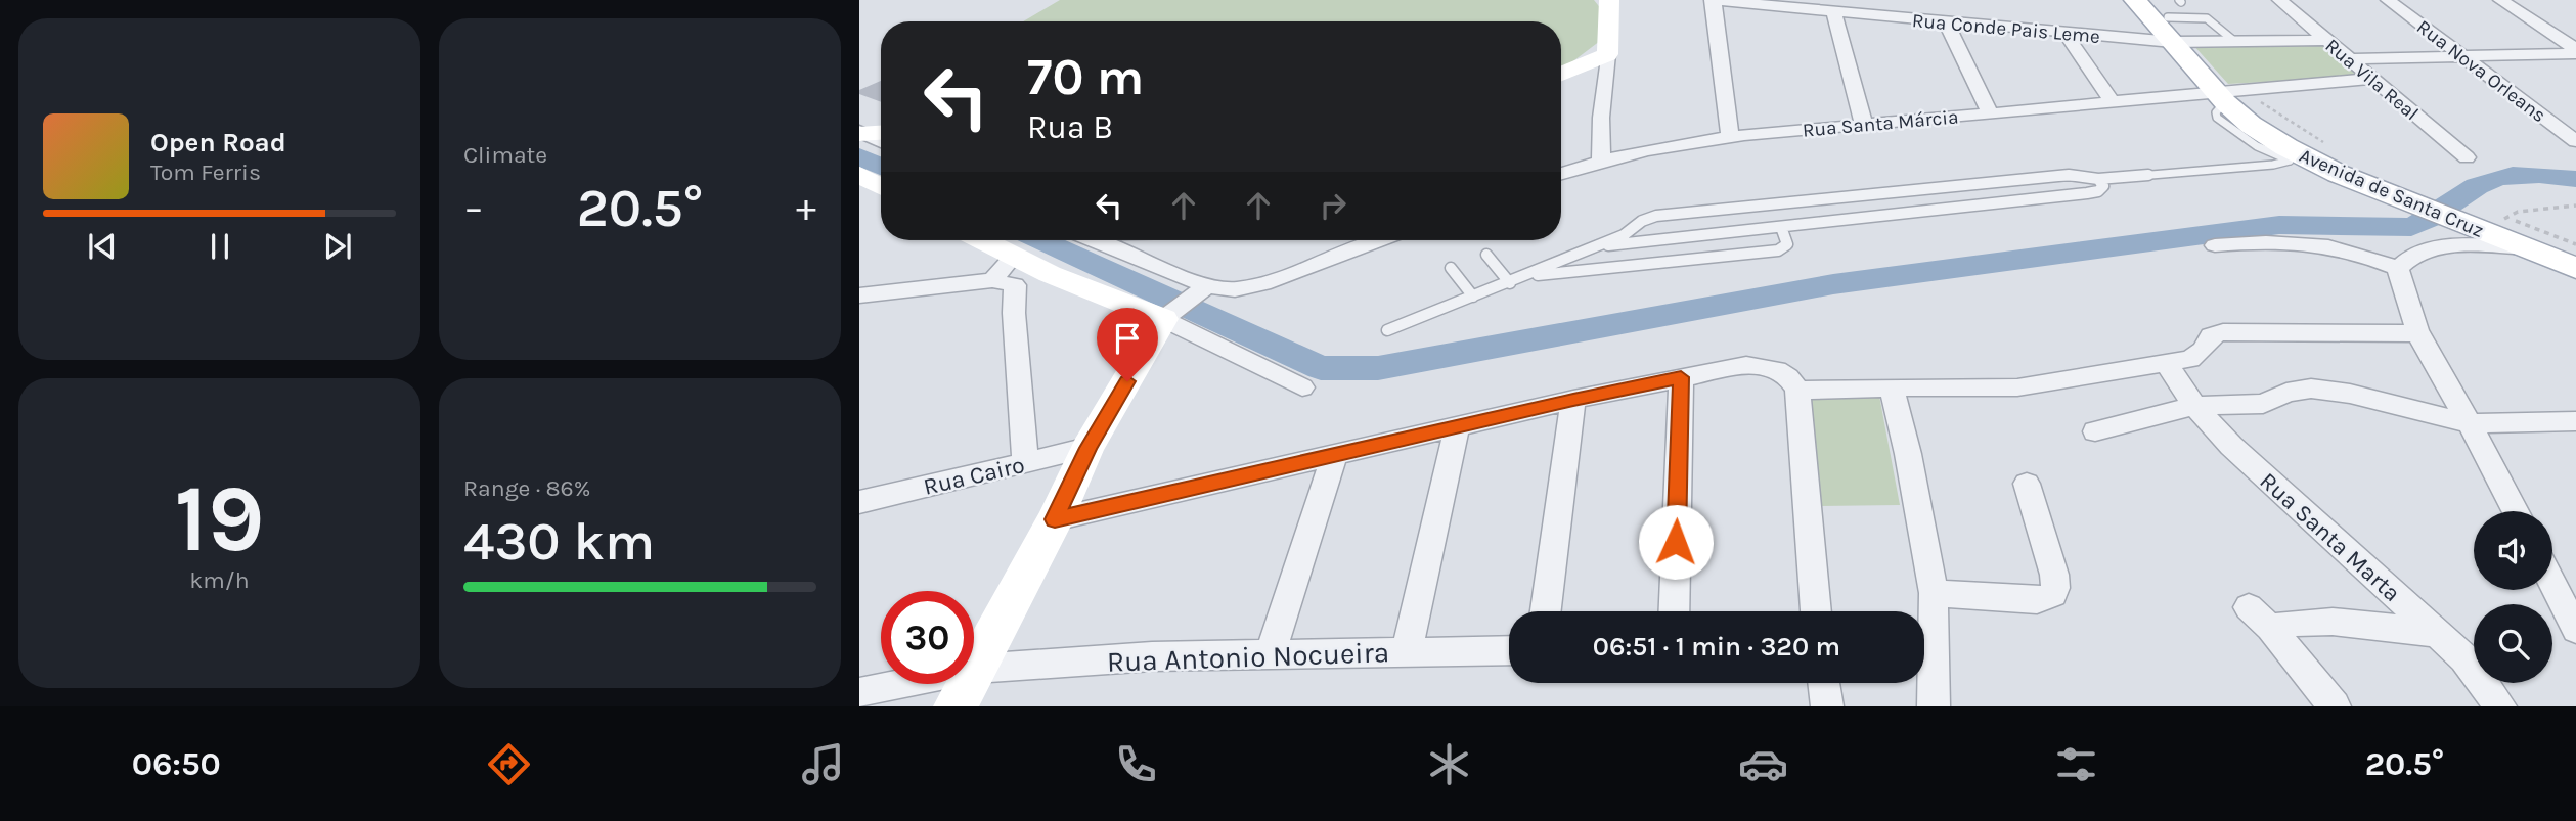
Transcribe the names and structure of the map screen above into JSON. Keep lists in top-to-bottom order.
{
  "streets": {
    "main road": ["Avenida de Santa Cruz"],
    "street": [
      "Rua Conde Pais Leme",
      "Rua Nova Orleans",
      "Rua Vila Real",
      "Rua Santa Márcia",
      "Rua Cairo",
      "Rua Santa Marta",
      "Rua Antonio Nocueira"
    ]
  },
  "crossings": [
    ["Rua Conde Pais Leme", "Rua Vila Real"],
    ["Rua Conde Pais Leme", "Avenida de Santa Cruz"],
    ["Rua Vila Real", "Rua Santa Márcia"],
    ["Rua Santa Márcia", "Avenida de Santa Cruz"]
  ],
  "page": {
    "tile": [
      "Climate",
      ["19", "km/h"],
      ["Range · 86%", "430 km"]
    ],
    "turn": ["70 m", "Rua B"],
    "song": ["Open Road", "Tom Ferris"],
    "heat": ["−", "20.5°", "+"],
    "limit": "30",
    "trip": "06:51 · 1 min · 320 m",
    "tabs": ["06:50", "20.5°"]
  }
}
